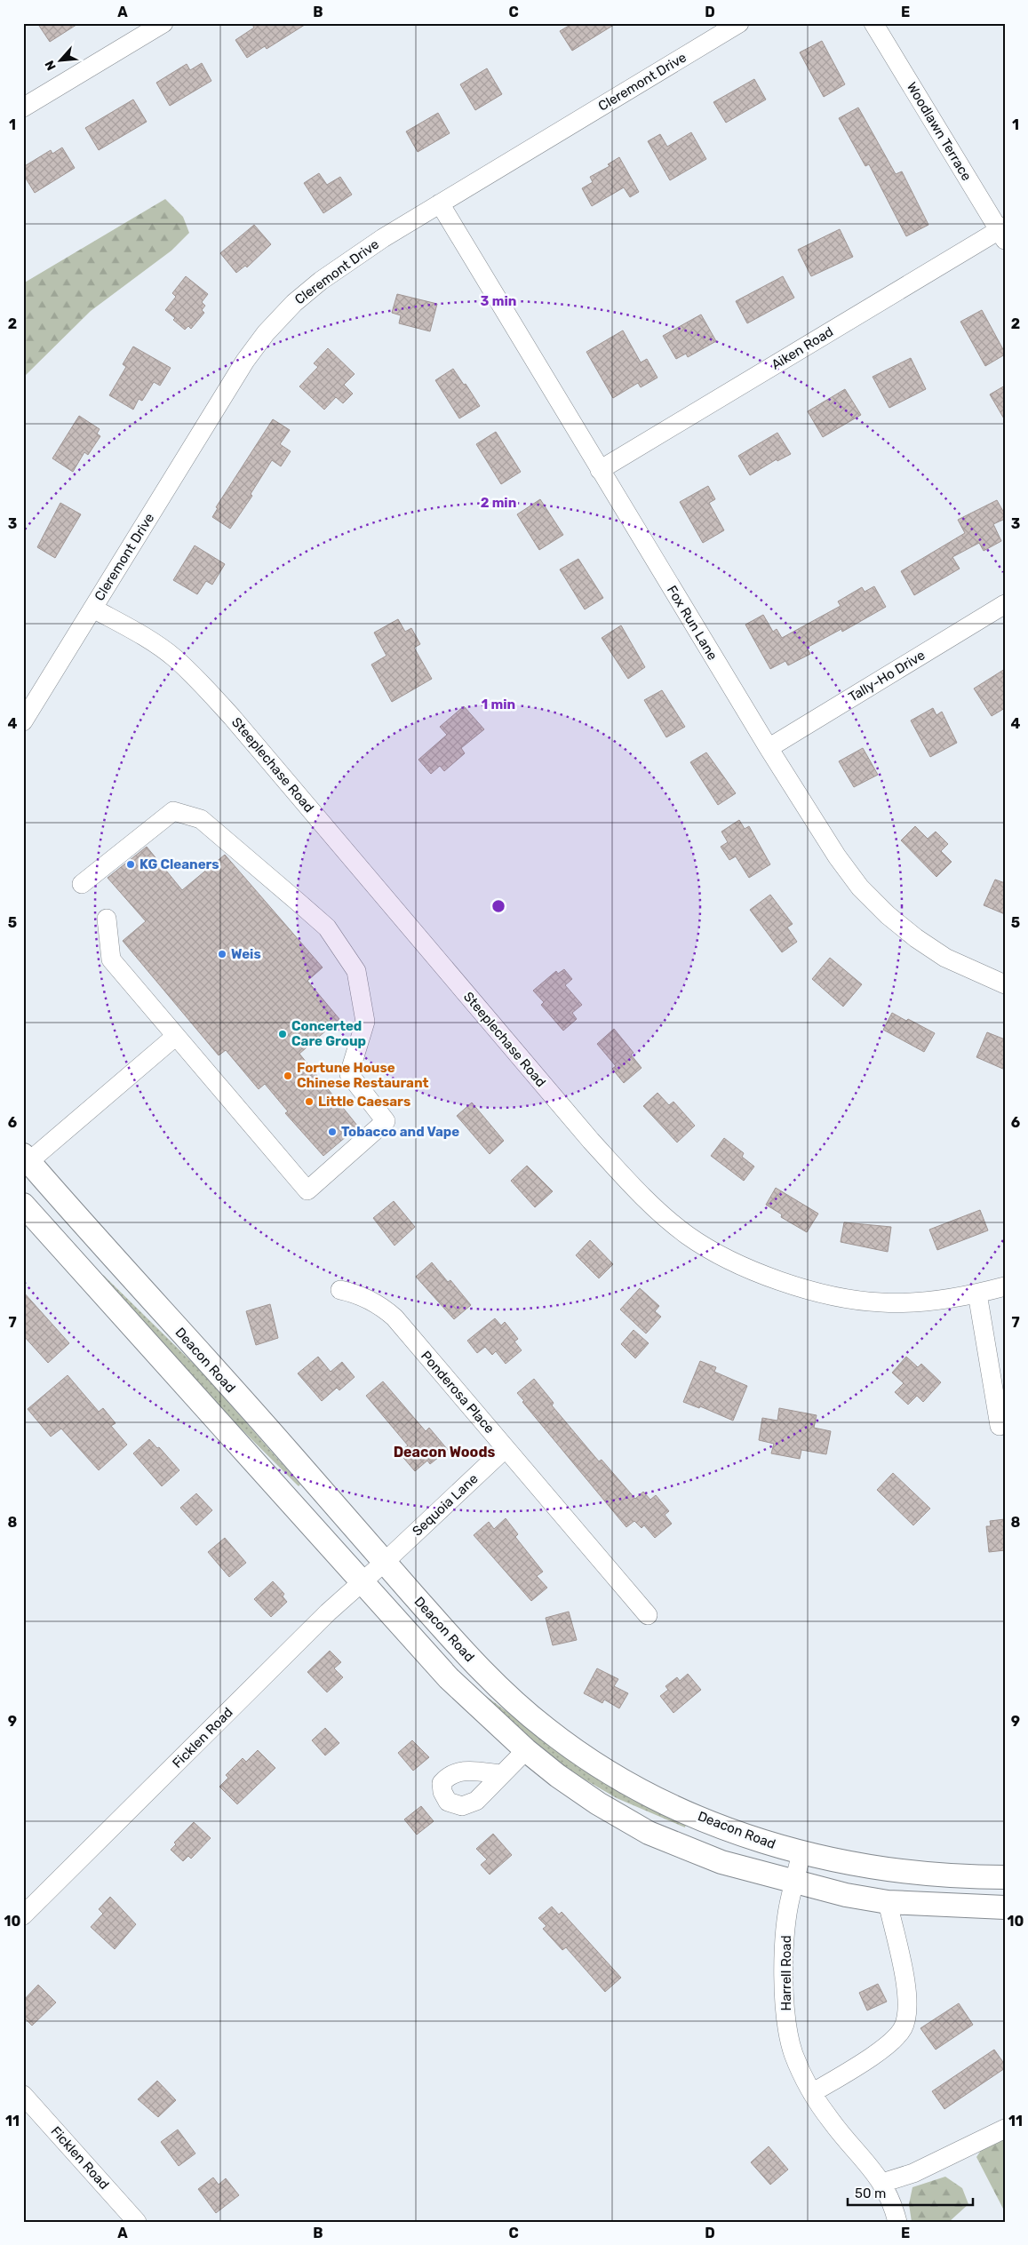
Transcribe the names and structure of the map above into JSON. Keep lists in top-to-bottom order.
{
  "streets": {
    "main road": ["Deacon Road"],
    "street": [
      "Cleremont Drive",
      "Woodlawn Terrace",
      "Aiken Road",
      "Fox Run Lane",
      "Tally-Ho Drive",
      "Steeplechase Road",
      "Ponderosa Place",
      "Sequoia Lane",
      "Ficklen Road",
      "Harrell Road"
    ]
  },
  "crossings": [
    ["Cleremont Drive", "Fox Run Lane"],
    ["Cleremont Drive", "Steeplechase Road"],
    ["Woodlawn Terrace", "Aiken Road"],
    ["Aiken Road", "Fox Run Lane"],
    ["Fox Run Lane", "Tally-Ho Drive"],
    ["Deacon Road", "Sequoia Lane"],
    ["Deacon Road", "Ficklen Road"],
    ["Deacon Road", "Harrell Road"],
    ["Ponderosa Place", "Sequoia Lane"],
    ["Sequoia Lane", "Ficklen Road"]
  ],
  "districts": ["Deacon Woods"],
  "places": [
    "KG Cleaners",
    "Weis",
    "Concerted Care Group",
    "Fortune House Chinese Restaurant",
    "Little Caesars",
    "Tobacco and Vape"
  ],
  "scale_bar": "50 m",
  "north": "bottom left",
  "grid": {
    "columns": [
      "A",
      "B",
      "C",
      "D",
      "E"
    ],
    "rows": [
      "1",
      "2",
      "3",
      "4",
      "5",
      "6",
      "7",
      "8",
      "9",
      "10",
      "11"
    ]
  },
  "rings": ["3 min", "2 min", "1 min"]
}
